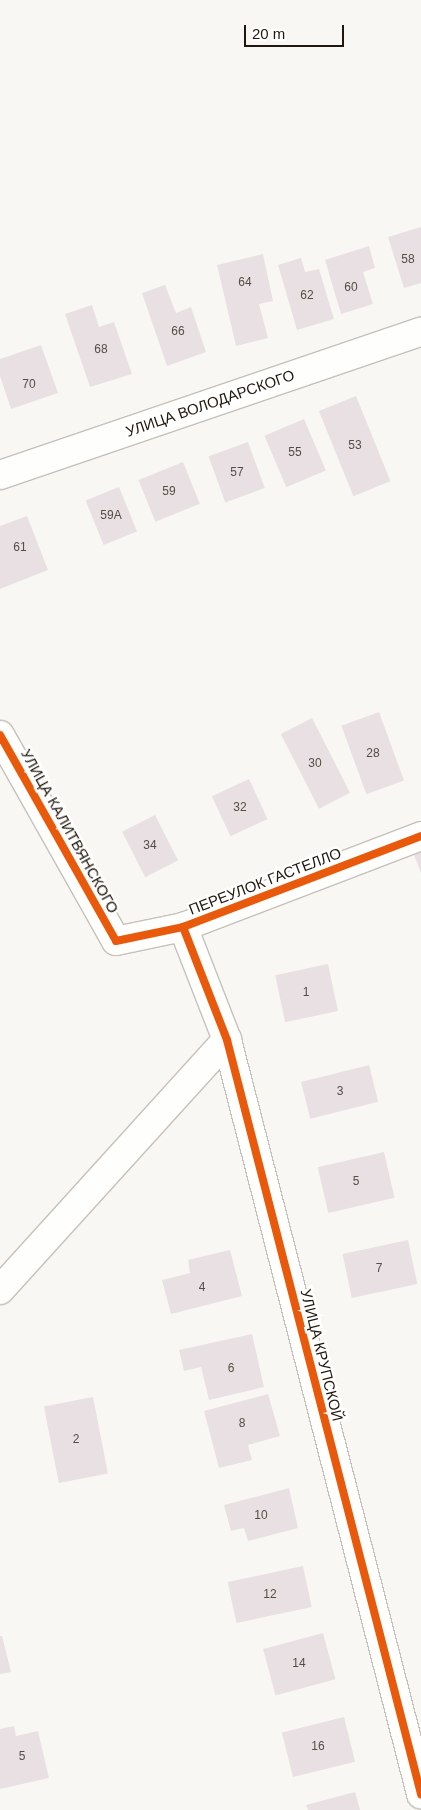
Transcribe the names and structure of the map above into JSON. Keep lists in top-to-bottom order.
{
  "streets": {
    "street": [
      "УЛИЦА ВОЛОДАРСКОГО",
      "УЛИЦА КАЛИТВЯНСКОГО",
      "ПЕРЕУЛОК ГАСТЕЛЛО",
      "УЛИЦА КРУПСКОЙ"
    ]
  },
  "crossings": [
    ["УЛИЦА КАЛИТВЯНСКОГО", "ПЕРЕУЛОК ГАСТЕЛЛО"],
    ["ПЕРЕУЛОК ГАСТЕЛЛО", "УЛИЦА КРУПСКОЙ"]
  ],
  "house_numbers": [
    "58",
    "64",
    "60",
    "62",
    "66",
    "68",
    "70",
    "53",
    "55",
    "57",
    "59",
    "59А",
    "61",
    "28",
    "30",
    "32",
    "34",
    "1",
    "3",
    "5",
    "7",
    "4",
    "6",
    "8",
    "2",
    "10",
    "12",
    "14",
    "16",
    "5"
  ],
  "scale_bar": "20 m"
}
